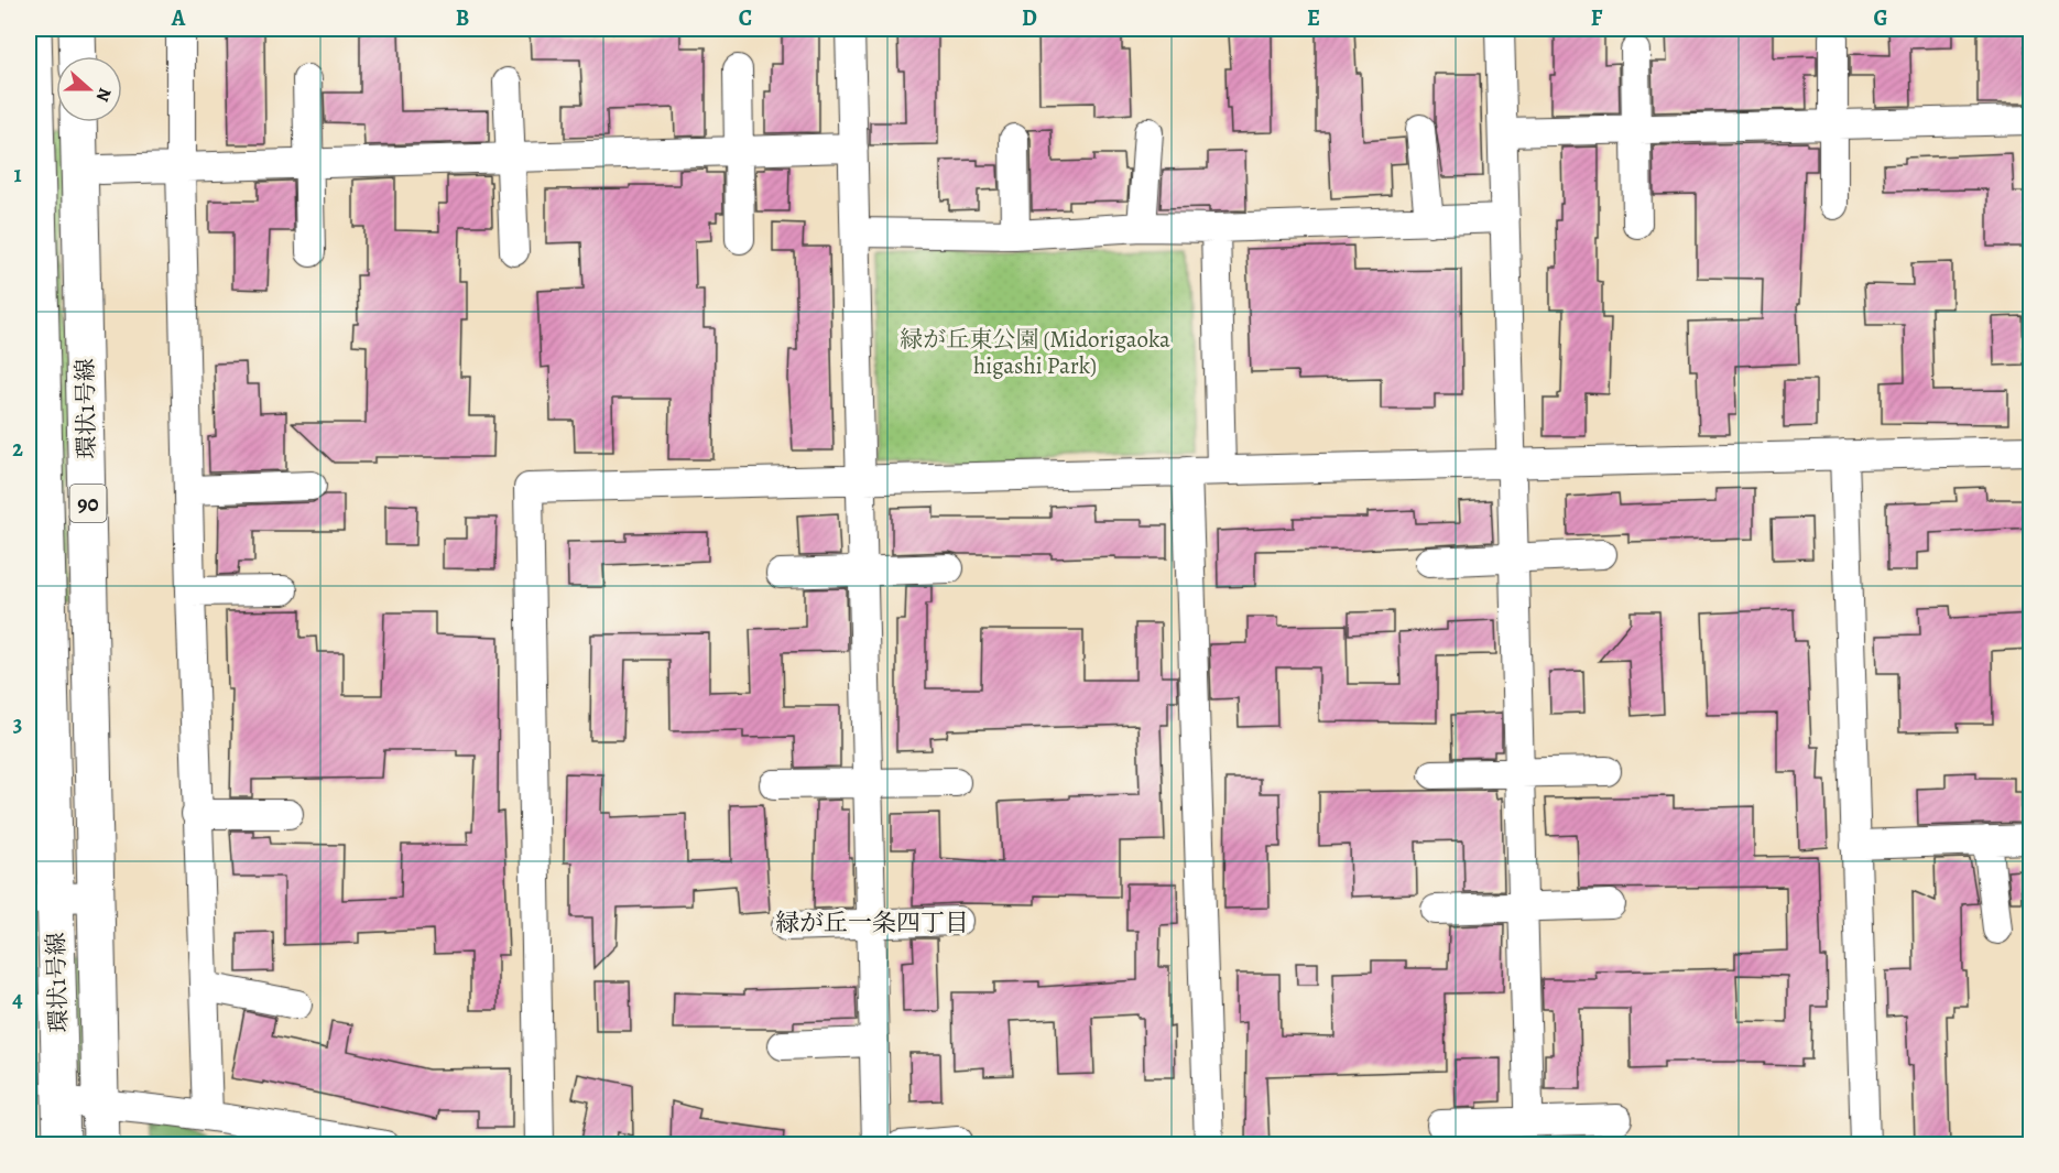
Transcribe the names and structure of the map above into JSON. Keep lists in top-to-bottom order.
{
  "streets": {
    "main road": ["環状1号線", "90"]
  },
  "districts": ["緑が丘一条四丁目"],
  "parks": ["緑が丘東公園 (Midorigaoka higashi Park)"],
  "north": "right",
  "grid": {
    "columns": [
      "A",
      "B",
      "C",
      "D",
      "E",
      "F",
      "G"
    ],
    "rows": [
      "1",
      "2",
      "3",
      "4"
    ]
  }
}
